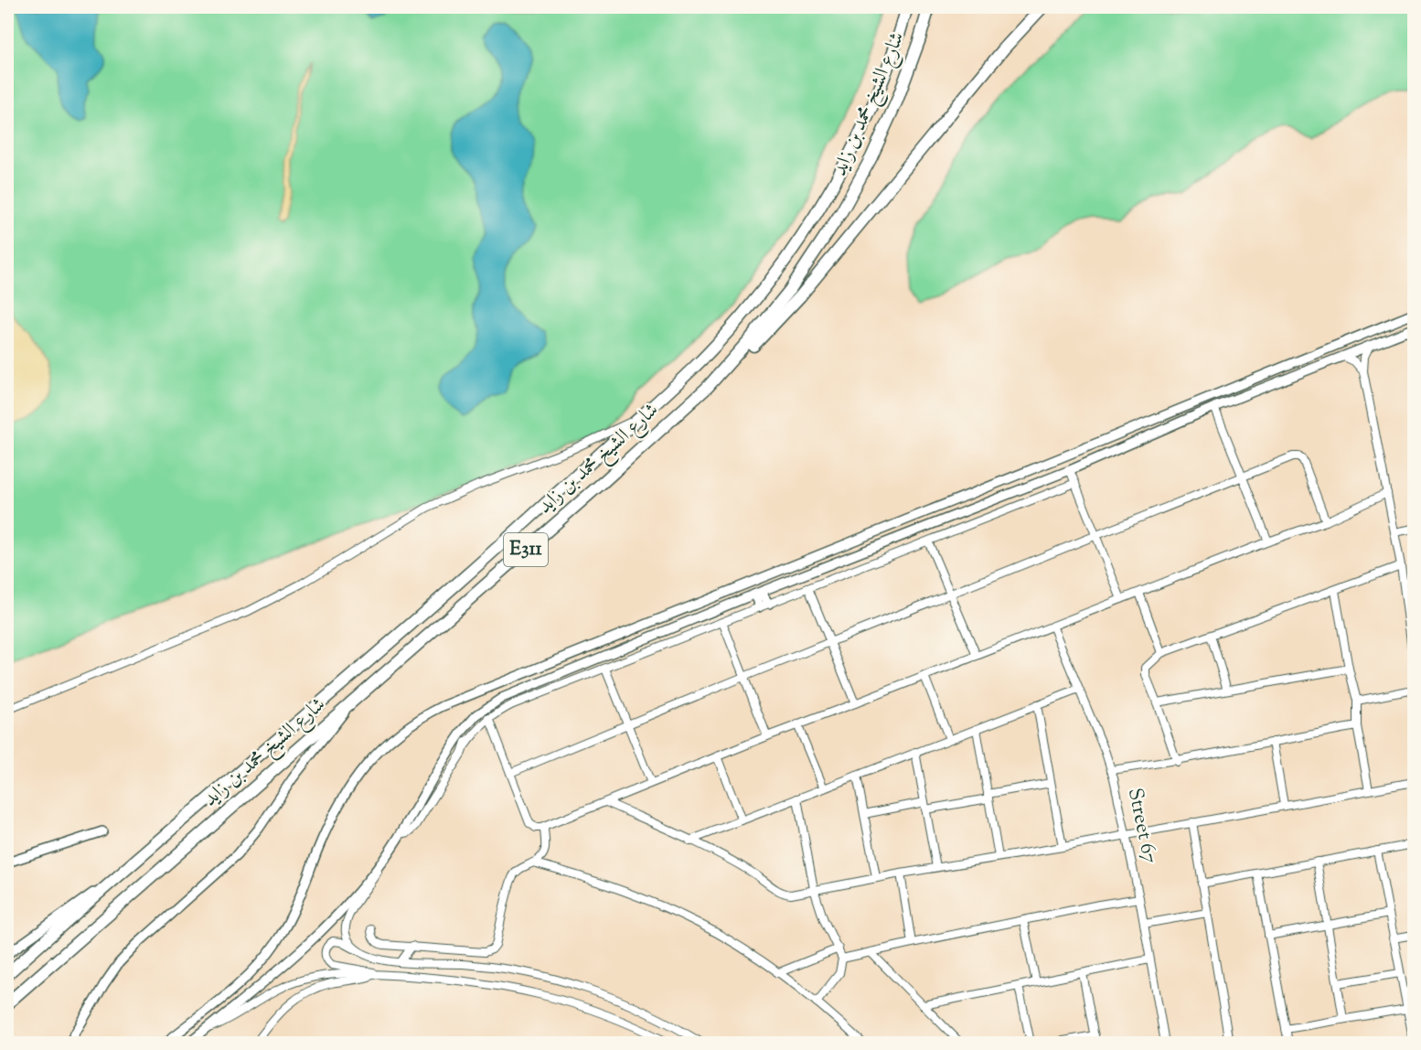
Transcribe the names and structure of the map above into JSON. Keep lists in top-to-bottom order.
{
  "streets": {
    "highway": ["شارع الشيخ محمد بن زايد", "E311"],
    "street": ["Street 67"]
  }
}
